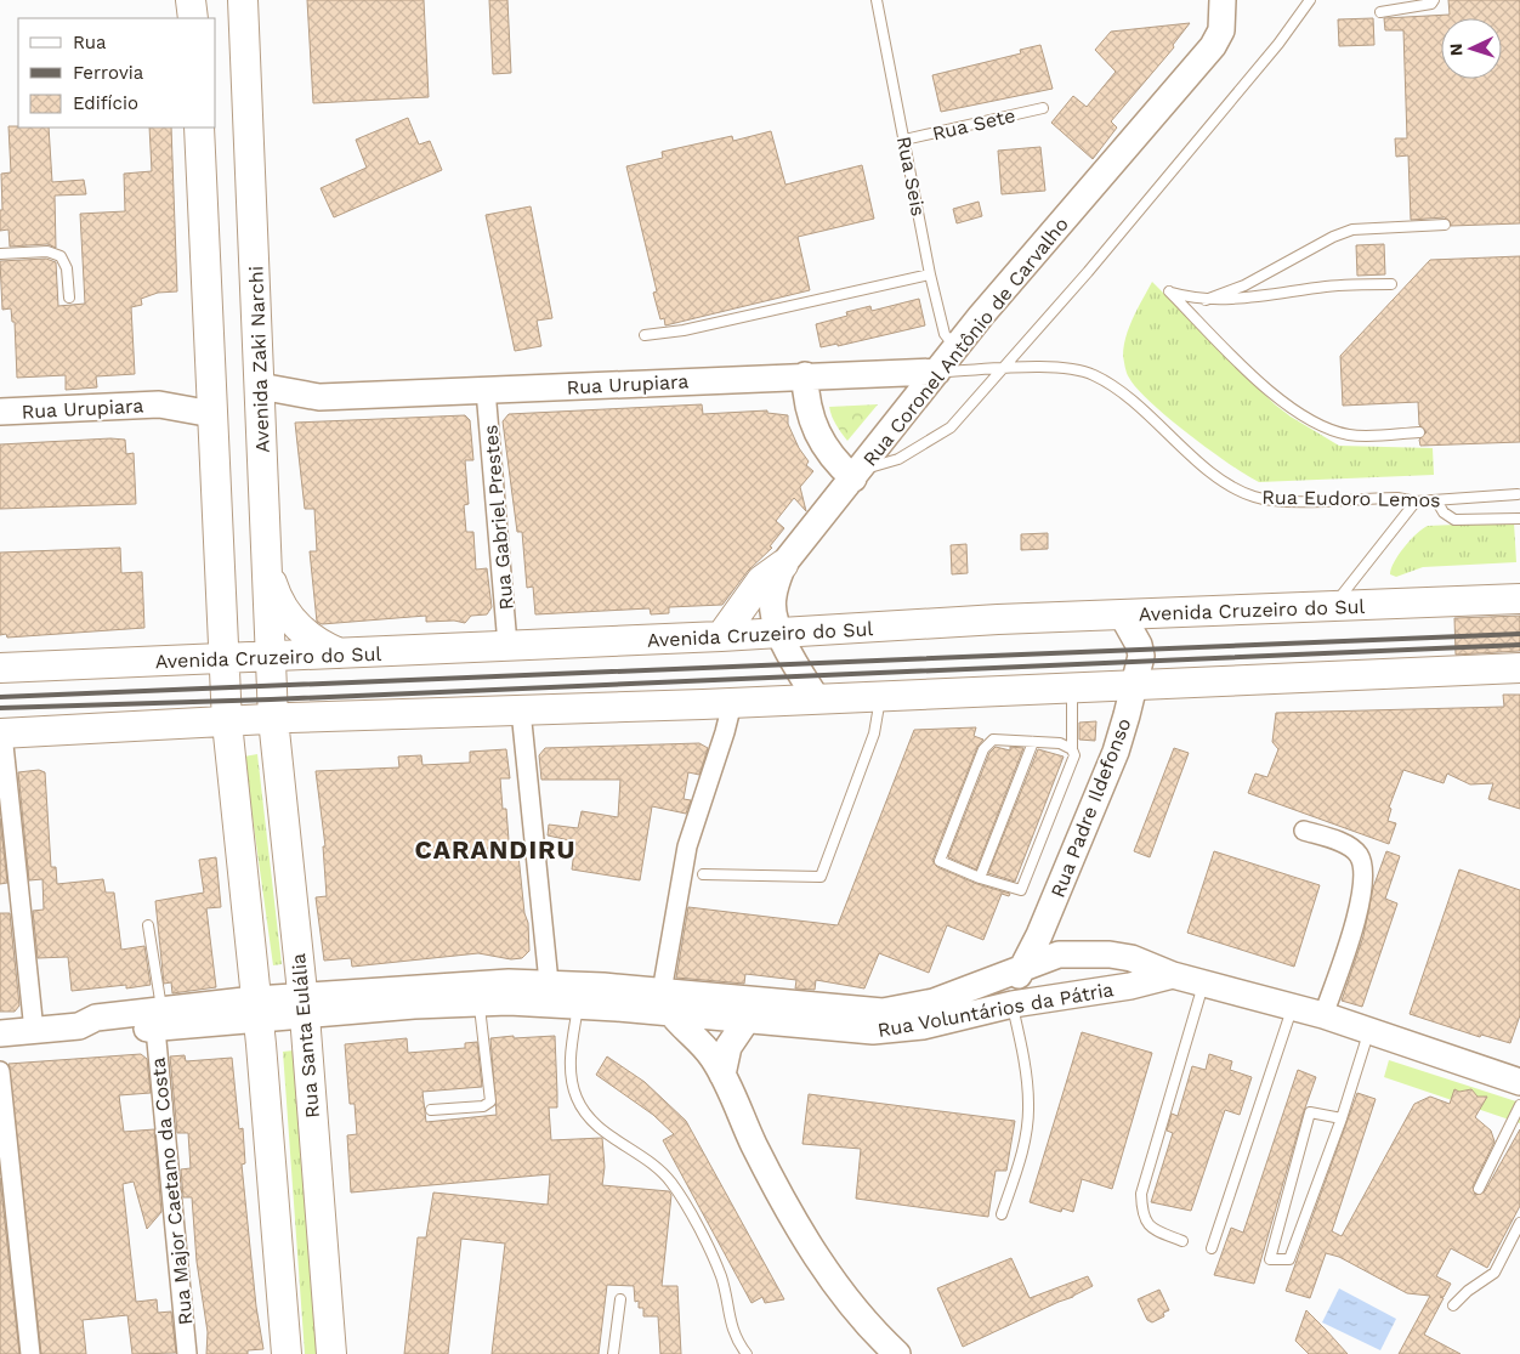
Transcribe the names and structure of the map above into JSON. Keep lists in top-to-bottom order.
{
  "streets": {
    "main road": ["Avenida Zaki Narchi", "Avenida Cruzeiro do Sul", "Rua Santa Eulália"],
    "street": [
      "Rua Coronel Antônio de Carvalho",
      "Rua Urupiara",
      "Rua Gabriel Prestes",
      "Rua Padre Ildefonso",
      "Rua Voluntários da Pátria",
      "Rua Major Caetano da Costa"
    ],
    "lane": ["Rua Sete", "Rua Seis", "Rua Eudoro Lemos"]
  },
  "crossings": [
    ["Rua Sete", "Rua Seis"],
    ["Rua Seis", "Rua Coronel Antônio de Carvalho"],
    ["Rua Coronel Antônio de Carvalho", "Rua Urupiara"],
    ["Rua Coronel Antônio de Carvalho", "Rua Eudoro Lemos"],
    ["Rua Coronel Antônio de Carvalho", "Avenida Cruzeiro do Sul"],
    ["Avenida Zaki Narchi", "Rua Urupiara"],
    ["Avenida Zaki Narchi", "Avenida Cruzeiro do Sul"],
    ["Avenida Zaki Narchi", "Rua Santa Eulália"],
    ["Rua Urupiara", "Rua Eudoro Lemos"],
    ["Rua Urupiara", "Rua Gabriel Prestes"],
    ["Rua Gabriel Prestes", "Avenida Cruzeiro do Sul"],
    ["Avenida Cruzeiro do Sul", "Rua Padre Ildefonso"],
    ["Rua Padre Ildefonso", "Rua Voluntários da Pátria"],
    ["Rua Voluntários da Pátria", "Rua Santa Eulália"],
    ["Rua Voluntários da Pátria", "Rua Major Caetano da Costa"]
  ],
  "districts": ["CARANDIRU"],
  "legend": ["Rua", "Ferrovia", "Edifício"],
  "north": "left"
}
